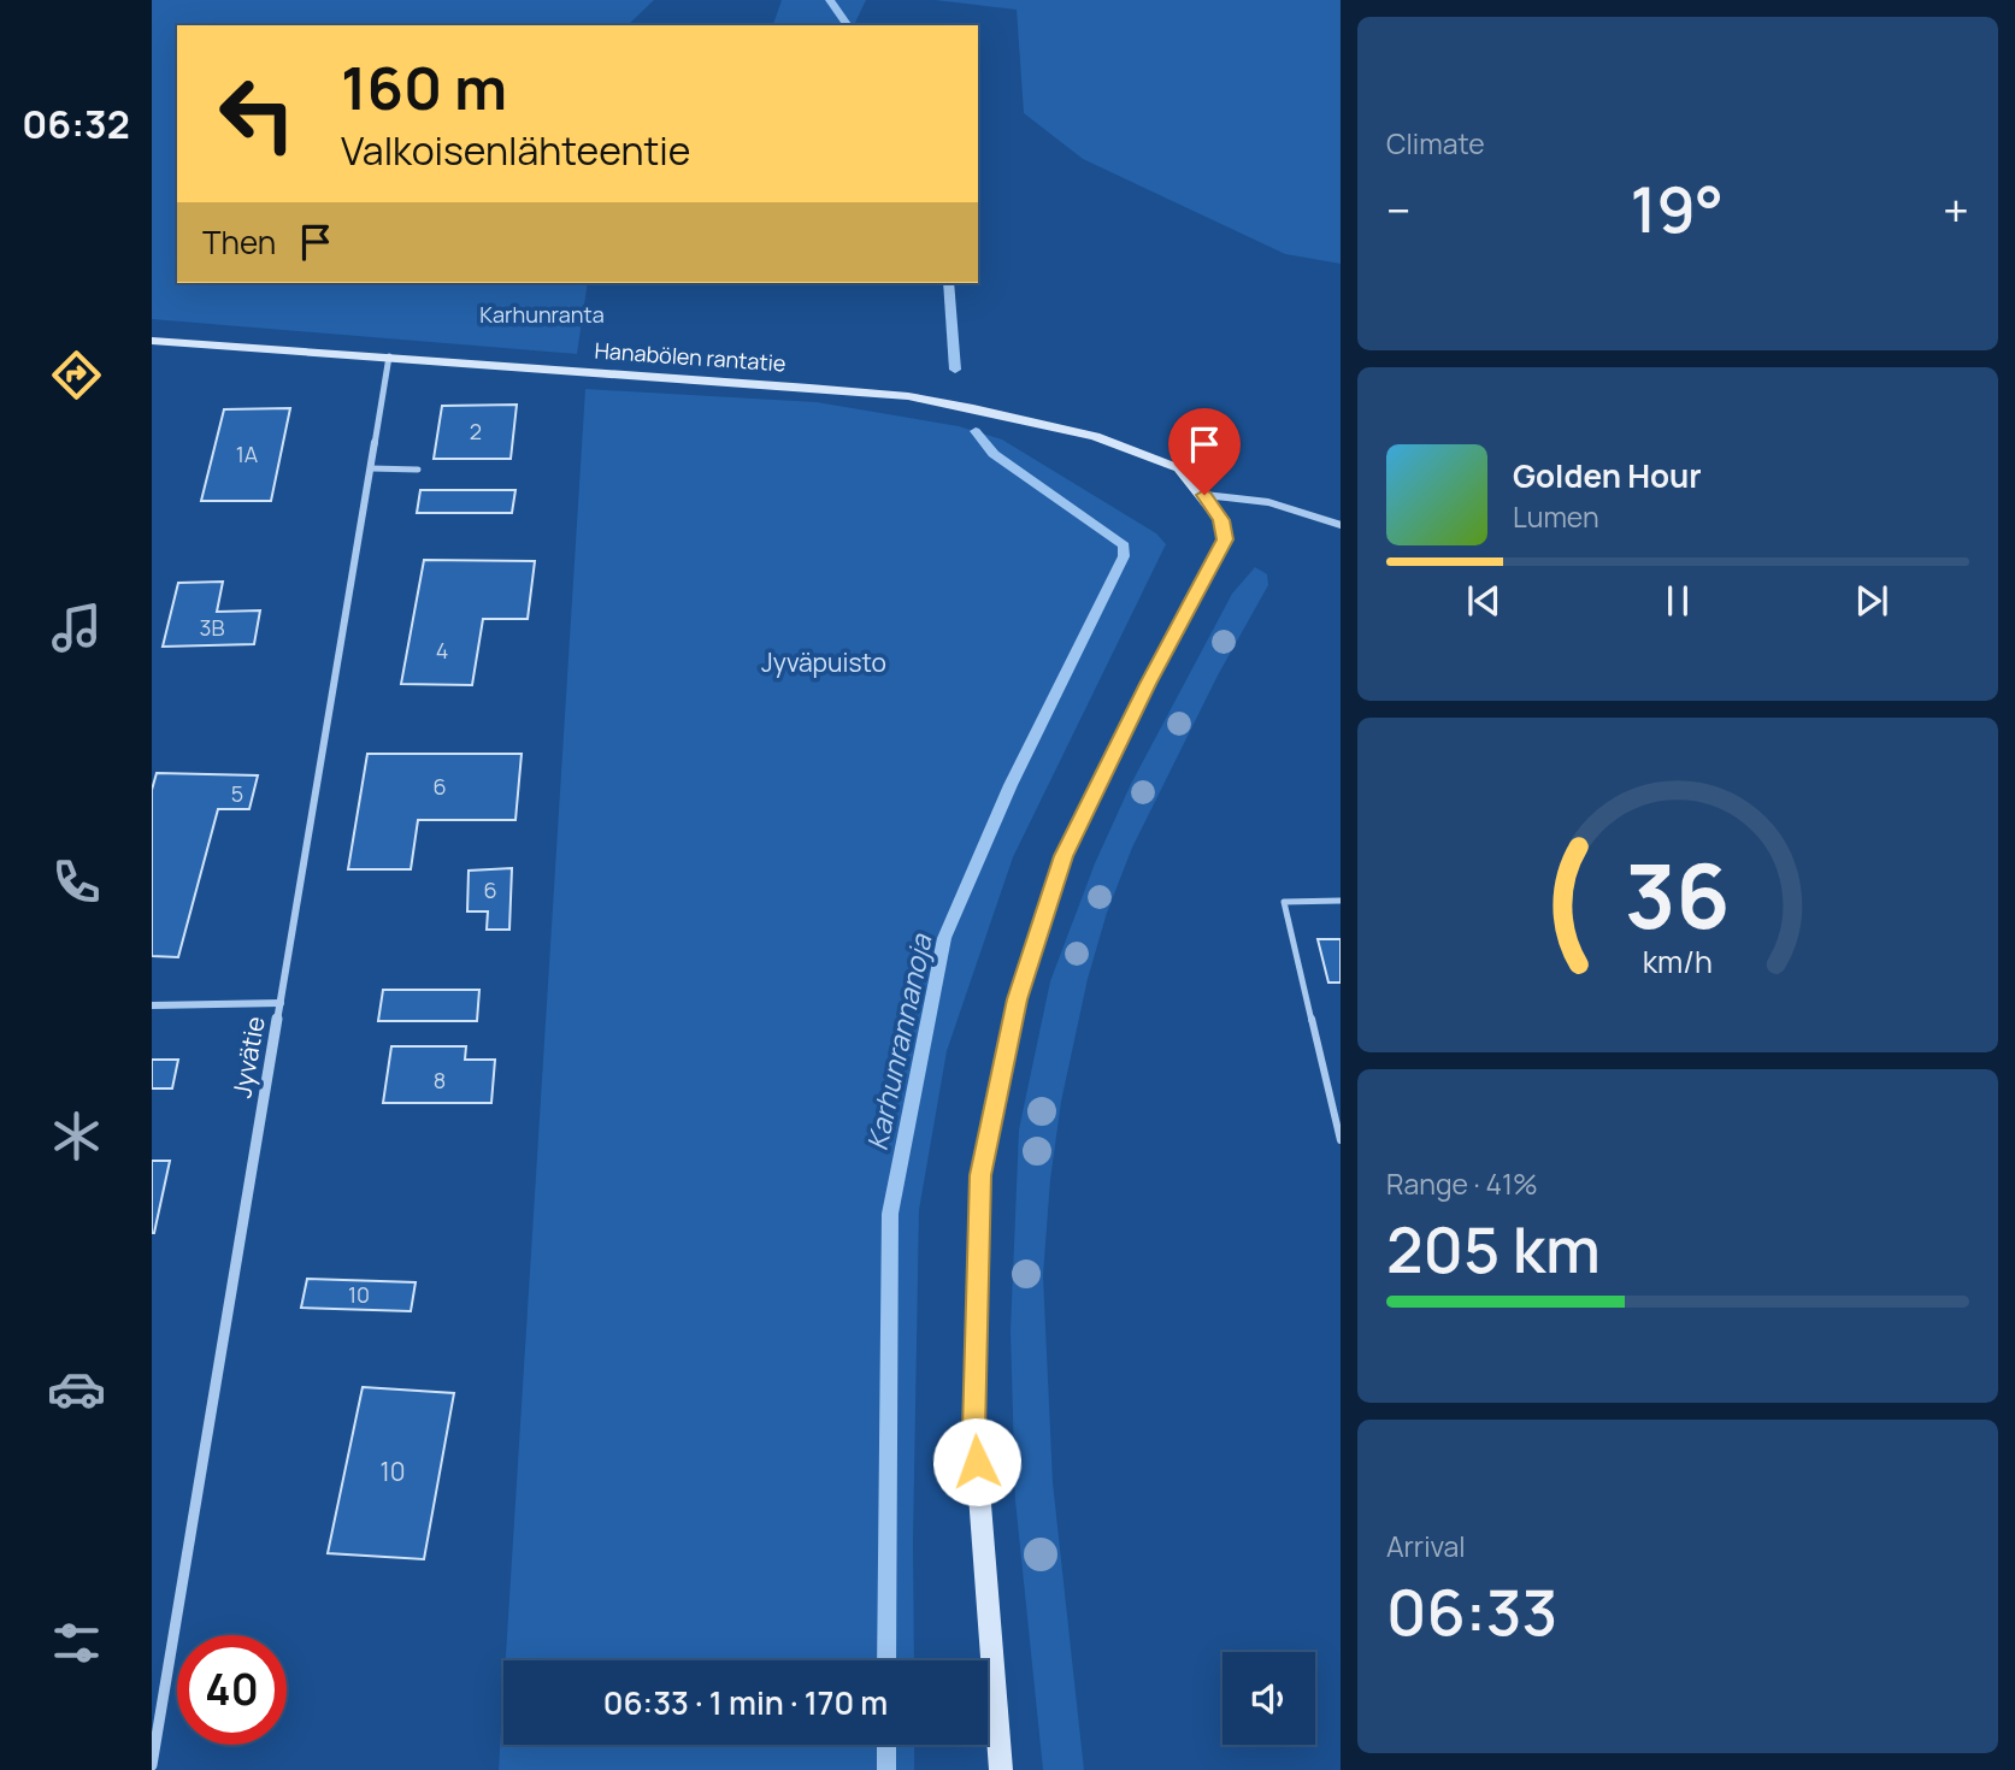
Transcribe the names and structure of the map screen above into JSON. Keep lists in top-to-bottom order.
{
  "streets": {
    "street": ["Hanabölen rantatie", "Jyvätie"]
  },
  "crossings": [
    ["Hanabölen rantatie", "Jyvätie"]
  ],
  "water": ["Karhunrannanoja"],
  "parks": ["Karhunranta", "Jyväpuisto"],
  "house_numbers": [
    "2",
    "1A",
    "3B",
    "4",
    "6",
    "5",
    "6",
    "8",
    "10",
    "10"
  ],
  "page": {
    "tabs": "06:32",
    "tile": [
      "Climate",
      ["Range · 41%", "205 km"],
      ["Arrival", "06:33"]
    ],
    "turn": ["160 m", "Valkoisenlähteentie"],
    "heat": ["−", "19°", "+"],
    "then": "Then",
    "song": ["Golden Hour", "Lumen"],
    "limit": "40",
    "trip": "06:33 · 1 min · 170 m",
    "gauge": ["36", "km/h"]
  }
}
